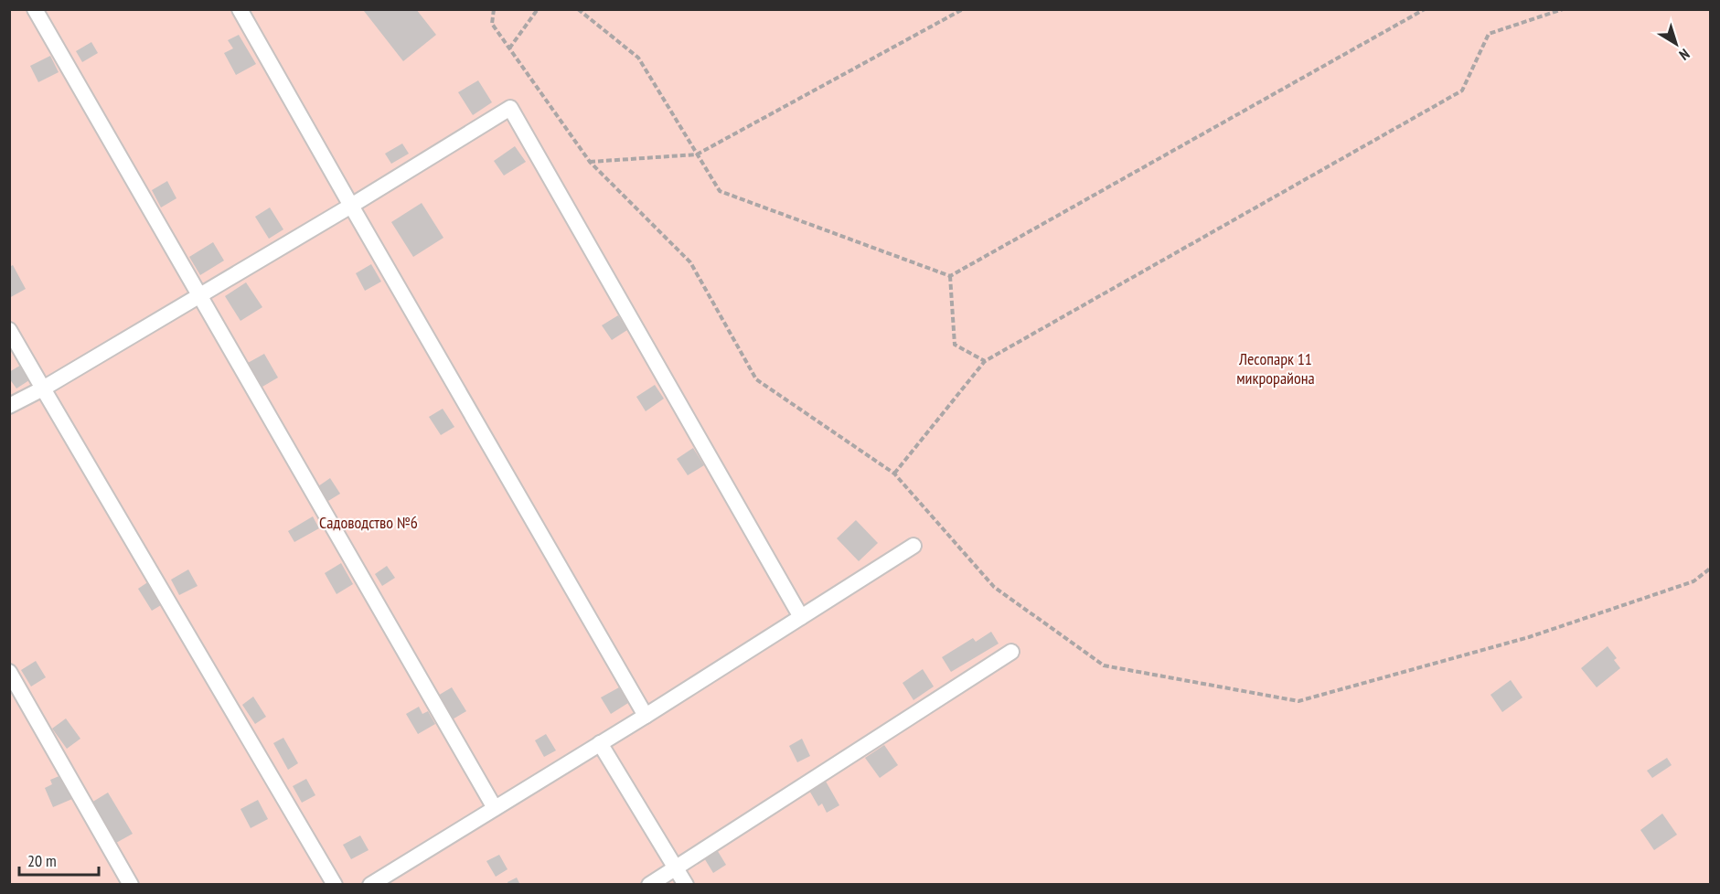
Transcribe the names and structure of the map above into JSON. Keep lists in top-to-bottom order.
{
  "parks": ["Лесопарк 11 микрорайона", "Садоводство №6"],
  "scale_bar": "20 m",
  "north": "bottom right"
}
